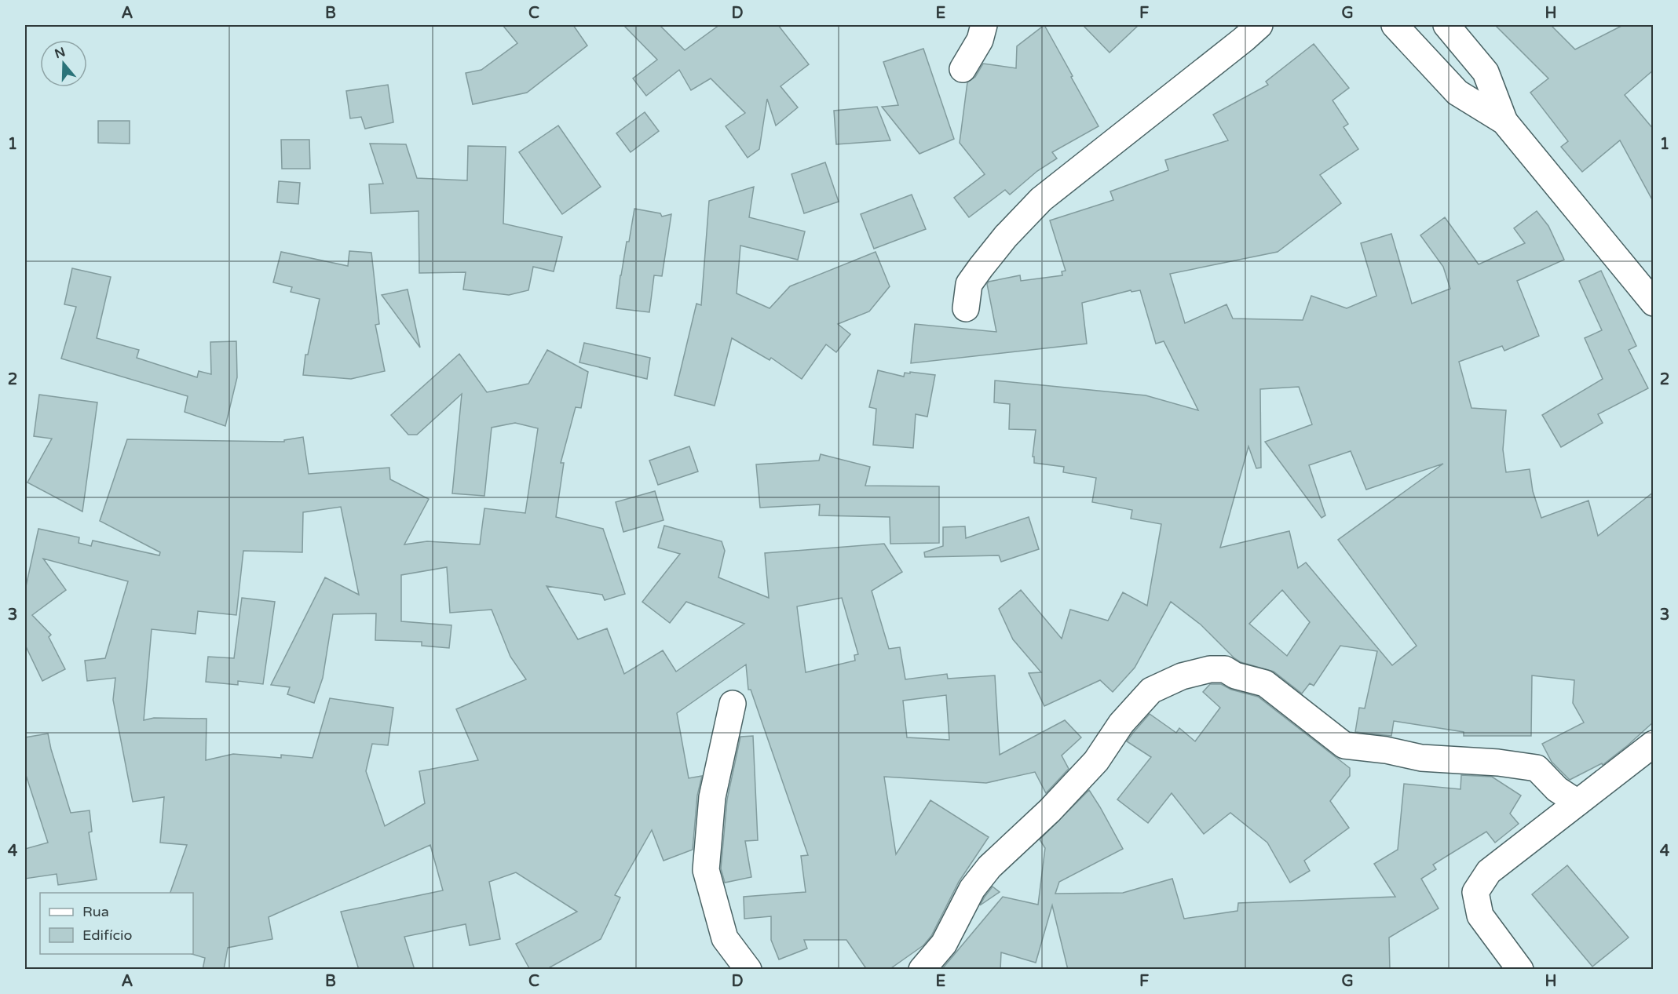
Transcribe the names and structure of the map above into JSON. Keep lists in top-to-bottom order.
{
  "legend": ["Rua", "Edifício"],
  "north": "top",
  "grid": {
    "columns": [
      "A",
      "B",
      "C",
      "D",
      "E",
      "F",
      "G",
      "H"
    ],
    "rows": [
      "1",
      "2",
      "3",
      "4"
    ]
  }
}
